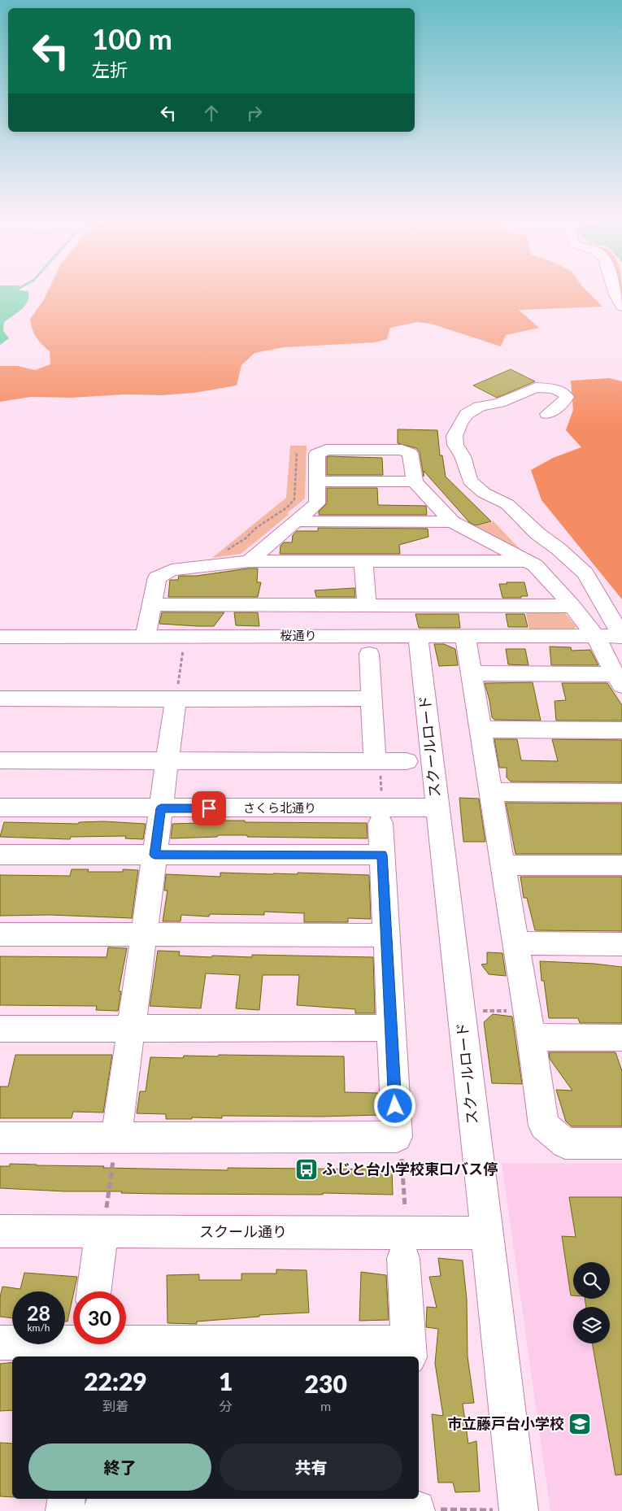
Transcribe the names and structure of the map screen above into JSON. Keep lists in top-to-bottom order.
{
  "streets": {
    "street": [
      "桜通り",
      "スクールロード",
      "さくら北通り",
      "スクール通り"
    ]
  },
  "crossings": [
    ["桜通り", "スクールロード"],
    ["スクールロード", "さくら北通り"],
    ["スクールロード", "スクール通り"]
  ],
  "places": {
    "bus stop": ["ふじと台小学校東口バス停"],
    "school or university": ["市立藤戸台小学校"]
  },
  "page": {
    "turn": ["100 m", "左折"],
    "speed": "28 km/h",
    "limit": "30",
    "eta": [
      "22:29",
      "到着",
      "1",
      "分",
      "230",
      "m"
    ],
    "buttons": ["終了", "共有"]
  }
}
